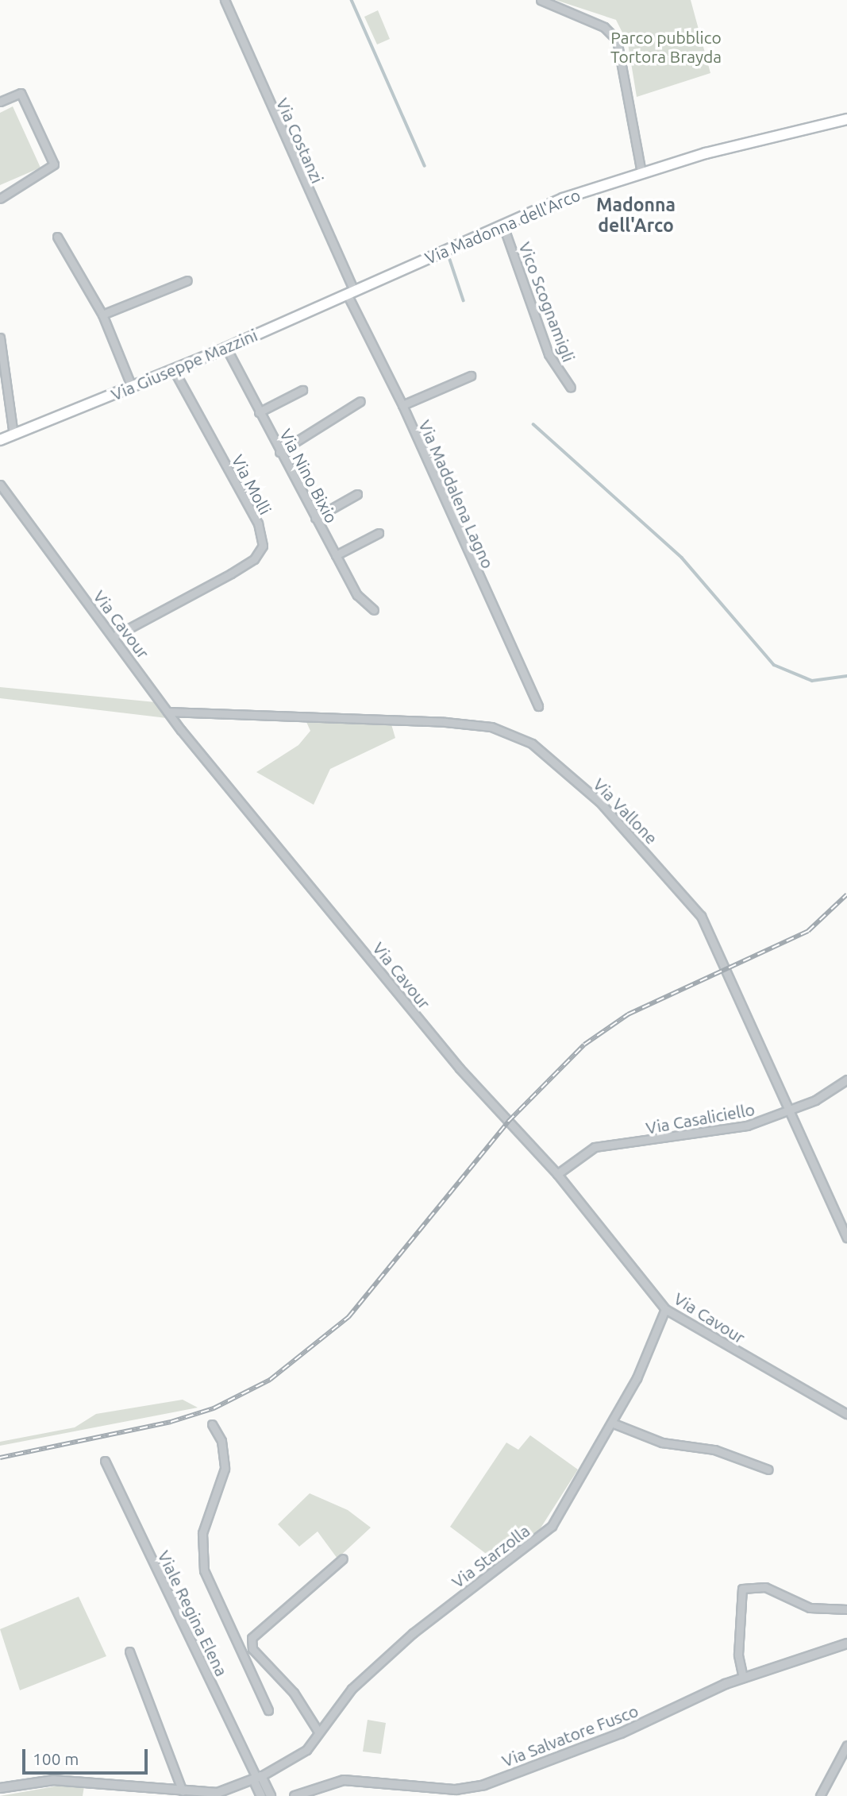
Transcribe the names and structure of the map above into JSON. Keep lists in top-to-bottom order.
{
  "streets": {
    "main road": ["Via Madonna dell'Arco", "Via Giuseppe Mazzini"],
    "street": [
      "Via Costanzi",
      "Vico Scognamigli",
      "Via Nino Bixio",
      "Via Molli",
      "Via Maddalena Lagno",
      "Via Cavour",
      "Via Vallone",
      "Via Casaliciello",
      "Via Starzolla",
      "Viale Regina Elena",
      "Via Salvatore Fusco"
    ]
  },
  "crossings": [
    ["Via Costanzi", "Via Madonna dell'Arco"],
    ["Via Costanzi", "Via Giuseppe Mazzini"],
    ["Via Costanzi", "Via Maddalena Lagno"],
    ["Via Madonna dell'Arco", "Vico Scognamigli"],
    ["Via Madonna dell'Arco", "Via Giuseppe Mazzini"],
    ["Via Madonna dell'Arco", "Via Maddalena Lagno"],
    ["Via Giuseppe Mazzini", "Via Nino Bixio"],
    ["Via Giuseppe Mazzini", "Via Molli"],
    ["Via Giuseppe Mazzini", "Via Maddalena Lagno"],
    ["Via Molli", "Via Cavour"],
    ["Via Cavour", "Via Vallone"],
    ["Via Cavour", "Via Casaliciello"],
    ["Via Cavour", "Via Starzolla"],
    ["Via Vallone", "Via Casaliciello"],
    ["Via Starzolla", "Viale Regina Elena"]
  ],
  "districts": ["Madonna dell'Arco"],
  "parks": ["Parco pubblico Tortora Brayda"],
  "scale_bar": "100 m"
}
